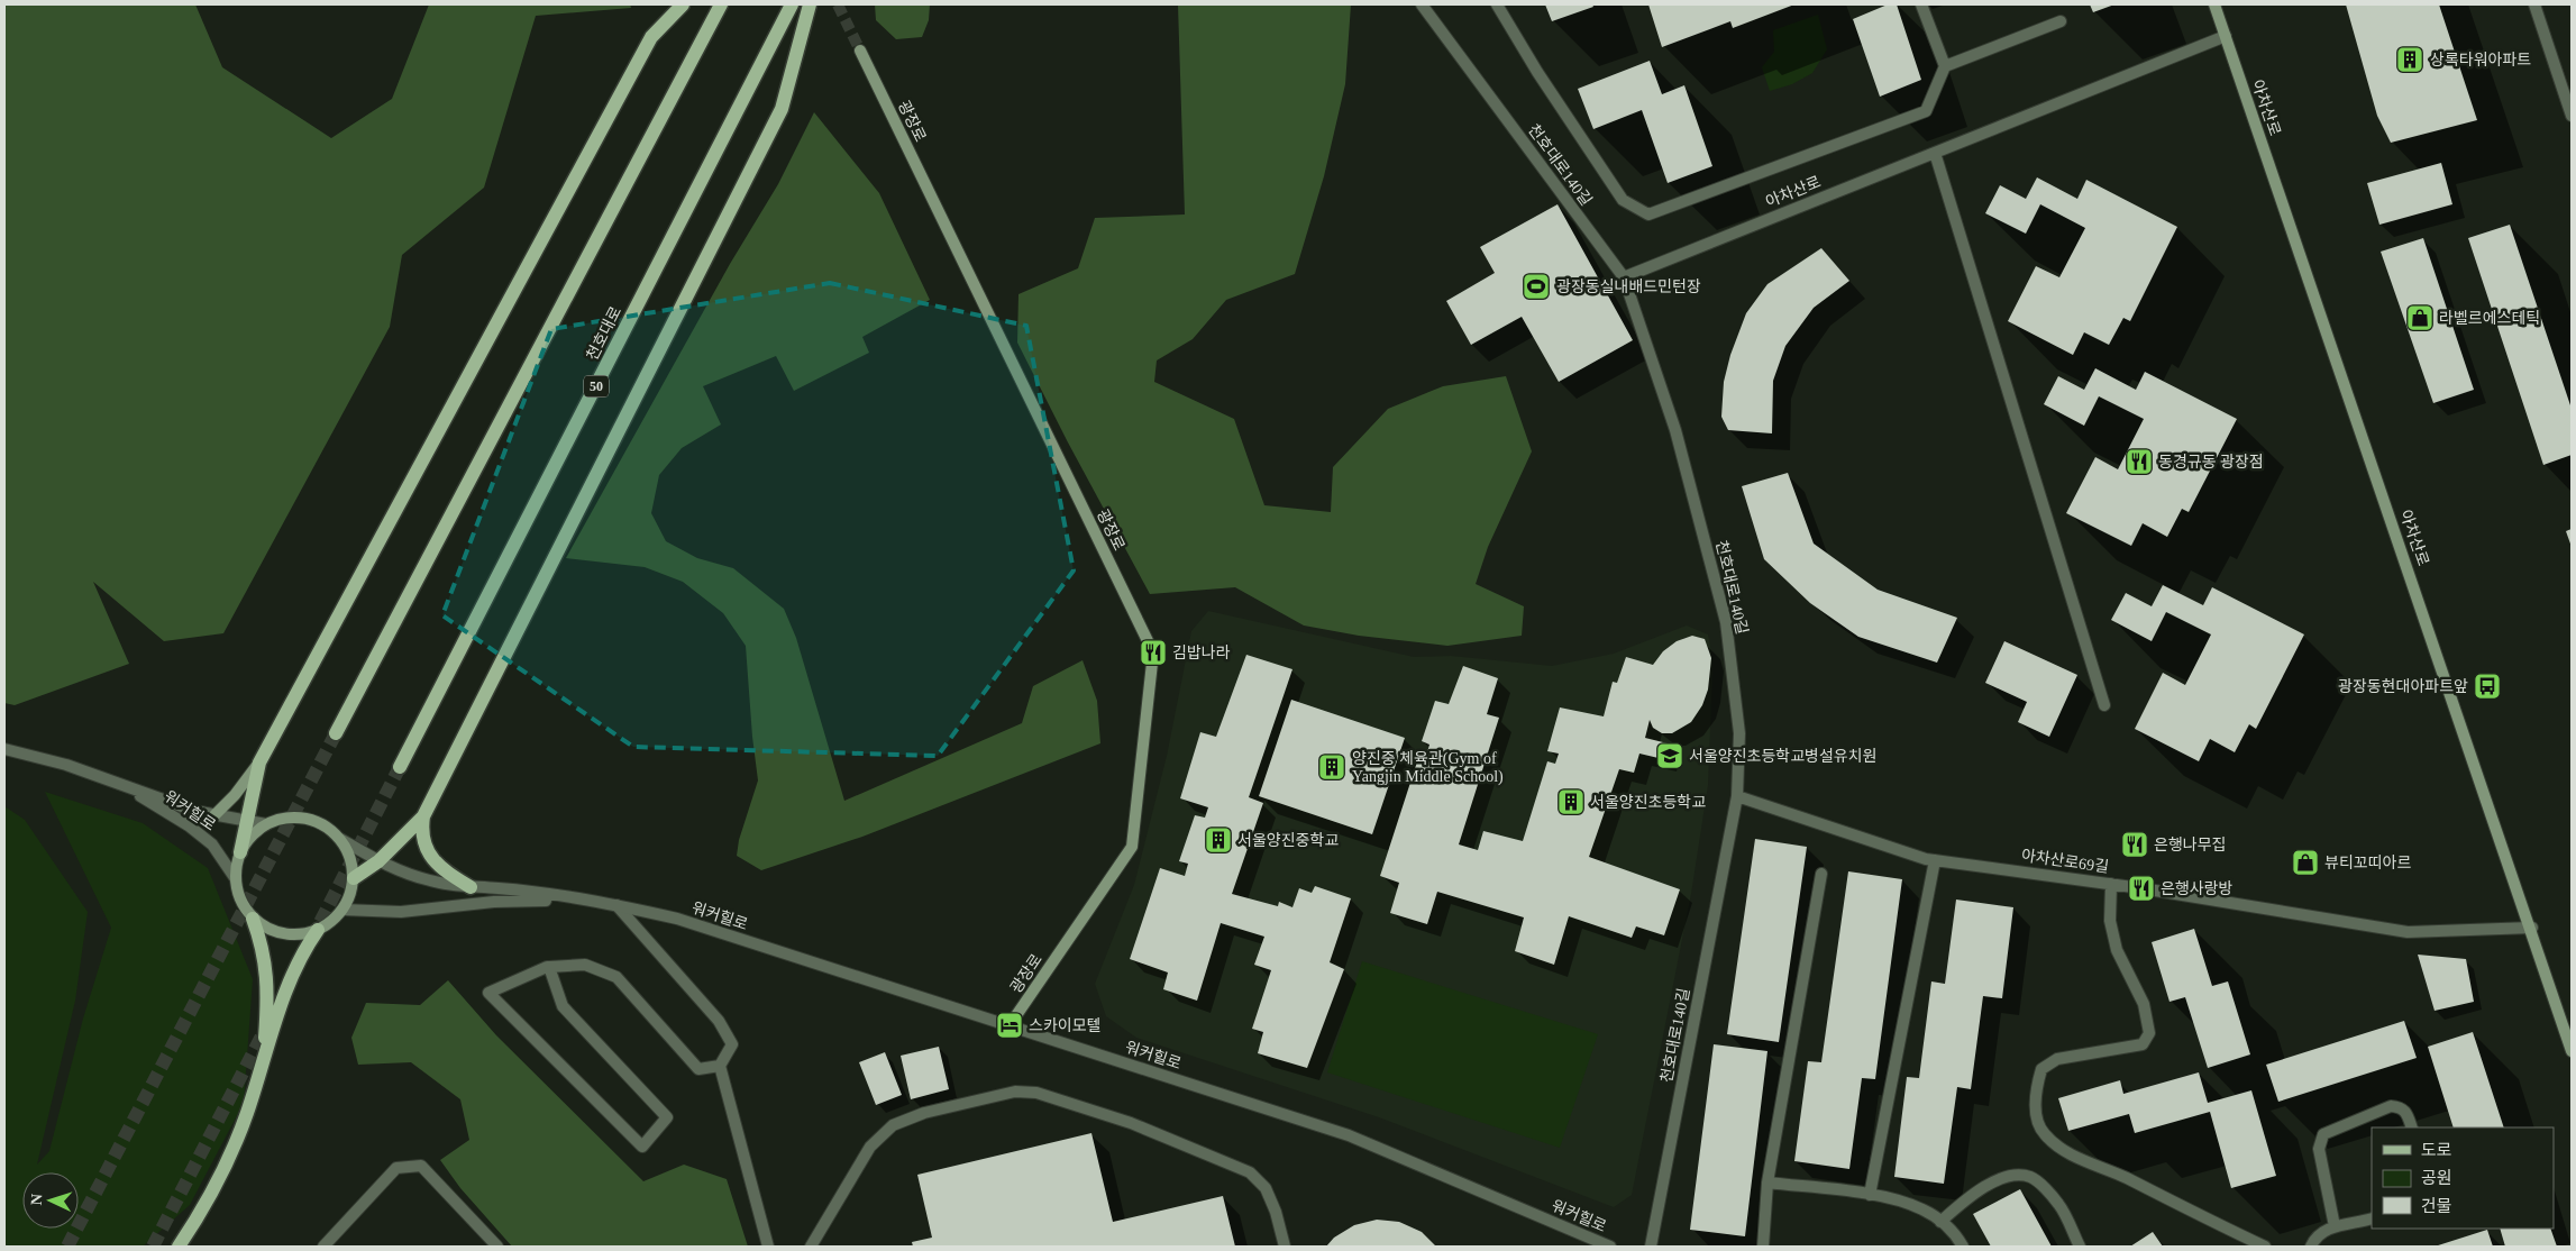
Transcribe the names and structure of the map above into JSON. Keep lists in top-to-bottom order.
{
  "streets": {
    "main road": [
      "아차산로",
      "광장로",
      "천호대로",
      "50"
    ],
    "street": ["천호대로140길", "워커힐로", "아차산로69길"]
  },
  "crossings": [
    ["아차산로", "천호대로140길"],
    ["아차산로", "아차산로69길"],
    ["광장로", "워커힐로"],
    ["천호대로140길", "아차산로69길"]
  ],
  "places": {
    "building": [
      "상록타워아파트",
      "양진중 체육관(Gym of Yangjin Middle School)",
      "서울양진초등학교",
      "서울양진중학교"
    ],
    "sports": ["광장동실내배드민턴장"],
    "shop": ["라벨르에스테틱", "뷰티꼬띠아르"],
    "restaurant": [
      "동경규동 광장점",
      "김밥나라",
      "은행나무집",
      "은행사랑방"
    ],
    "bus stop": ["광장동현대아파트앞"],
    "school or university": ["서울양진초등학교병설유치원"],
    "hotel": ["스카이모텔"]
  },
  "legend": ["도로", "공원", "건물"],
  "north": "left"
}
